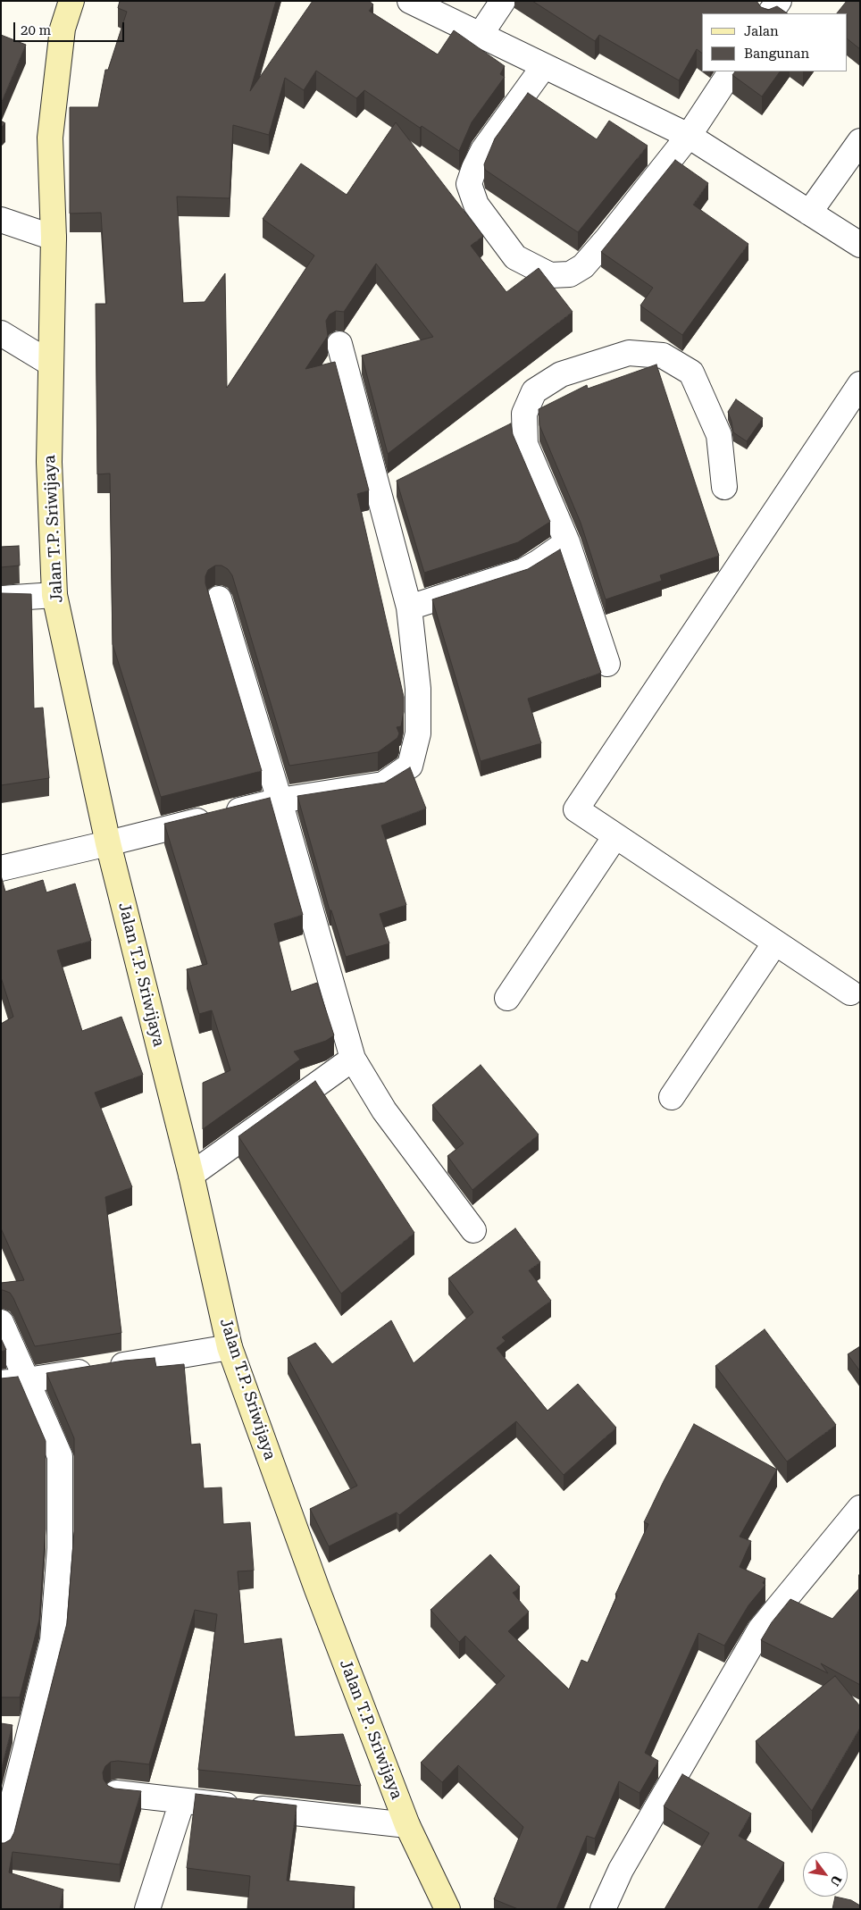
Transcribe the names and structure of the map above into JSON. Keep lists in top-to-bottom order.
{
  "streets": {
    "main road": ["Jalan T.P. Sriwijaya"]
  },
  "legend": ["Jalan", "Bangunan"],
  "scale_bar": "20 m",
  "north": "bottom right"
}
